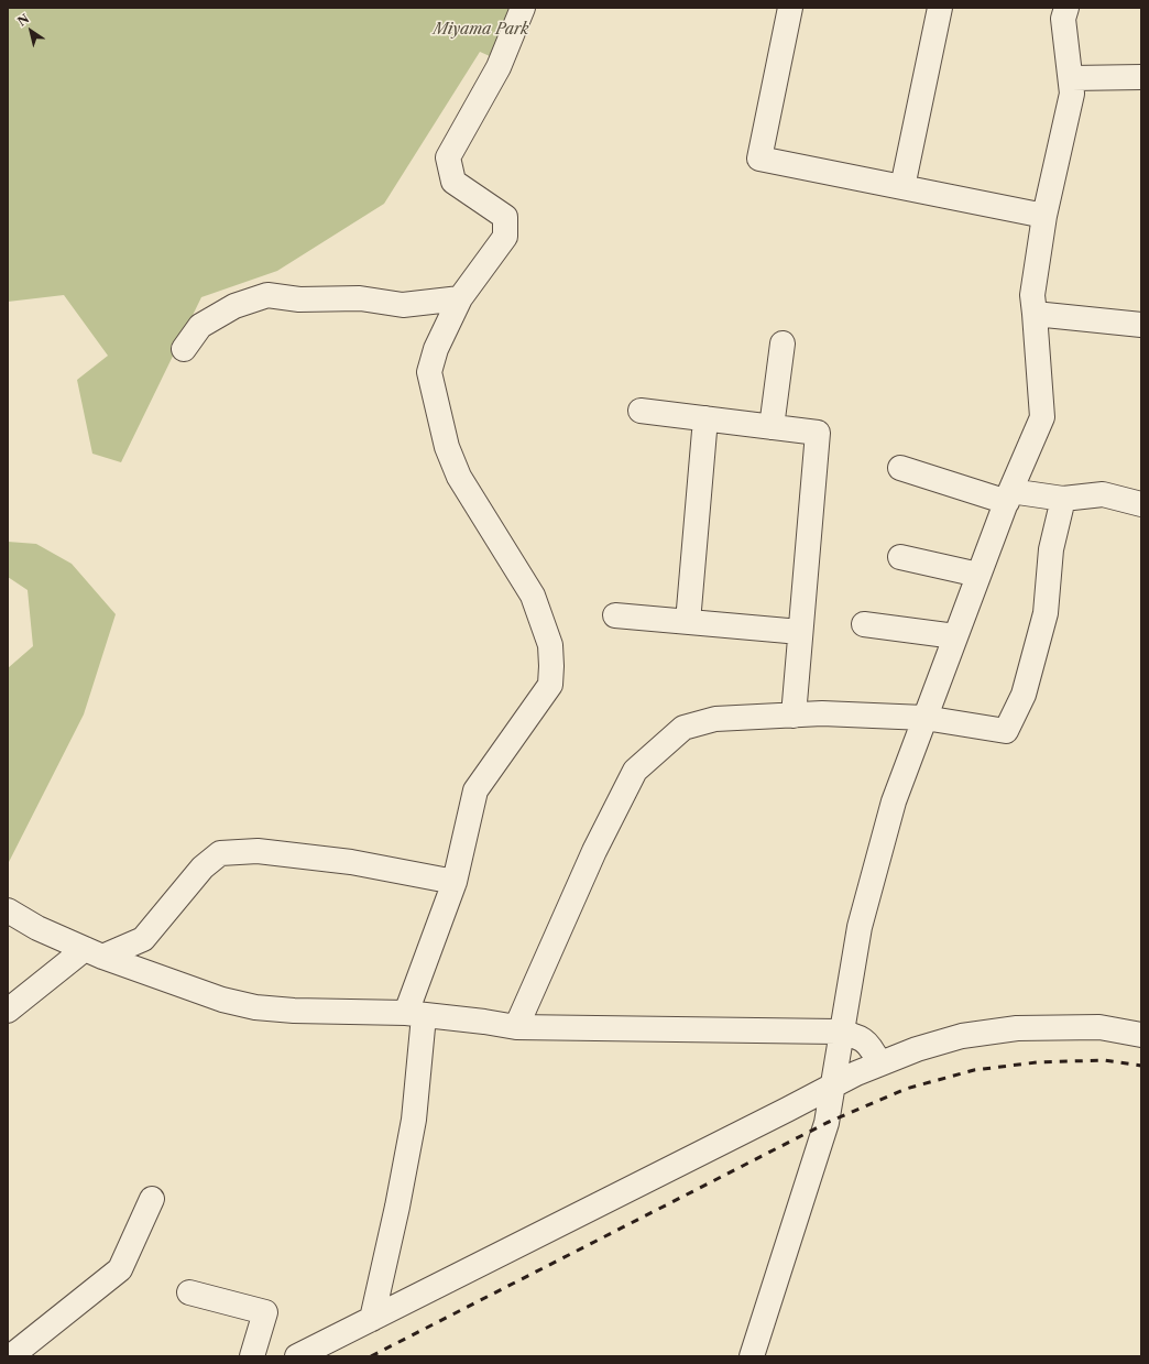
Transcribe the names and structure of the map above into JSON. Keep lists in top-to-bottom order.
{
  "parks": ["Miyama Park"],
  "north": "top left"
}
